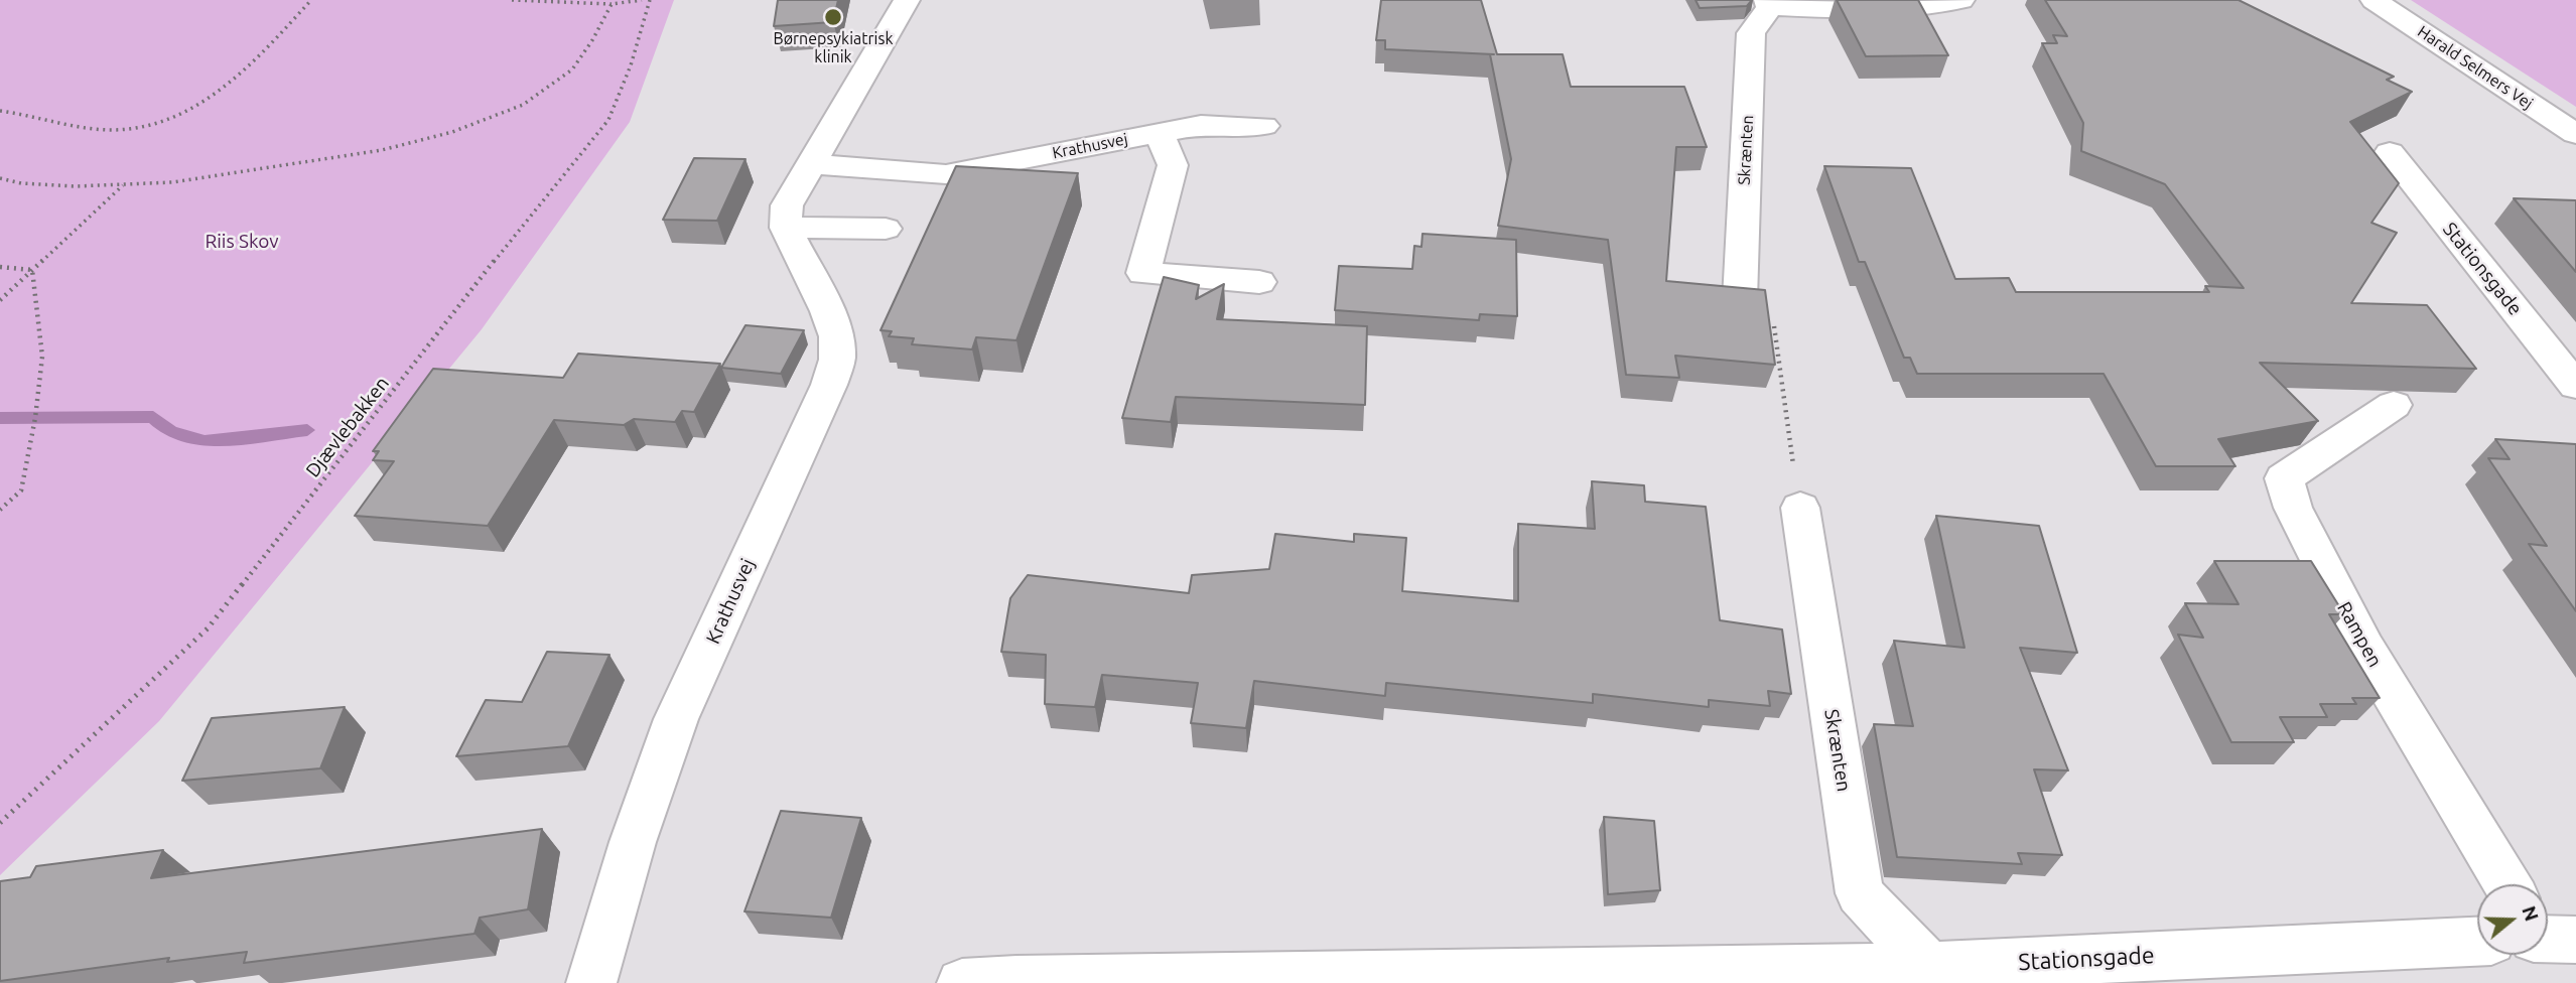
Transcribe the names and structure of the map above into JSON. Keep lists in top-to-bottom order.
{
  "streets": {
    "street": [
      "Harald Selmers Vej",
      "Krathusvej",
      "Skrænten",
      "Stationsgade",
      "Rampen"
    ],
    "path": ["Djævlebakken"]
  },
  "crossings": [
    ["Skrænten", "Stationsgade"]
  ],
  "parks": ["Riis Skov"],
  "places": ["Børnepsykiatrisk klinik"],
  "north": "right"
}
